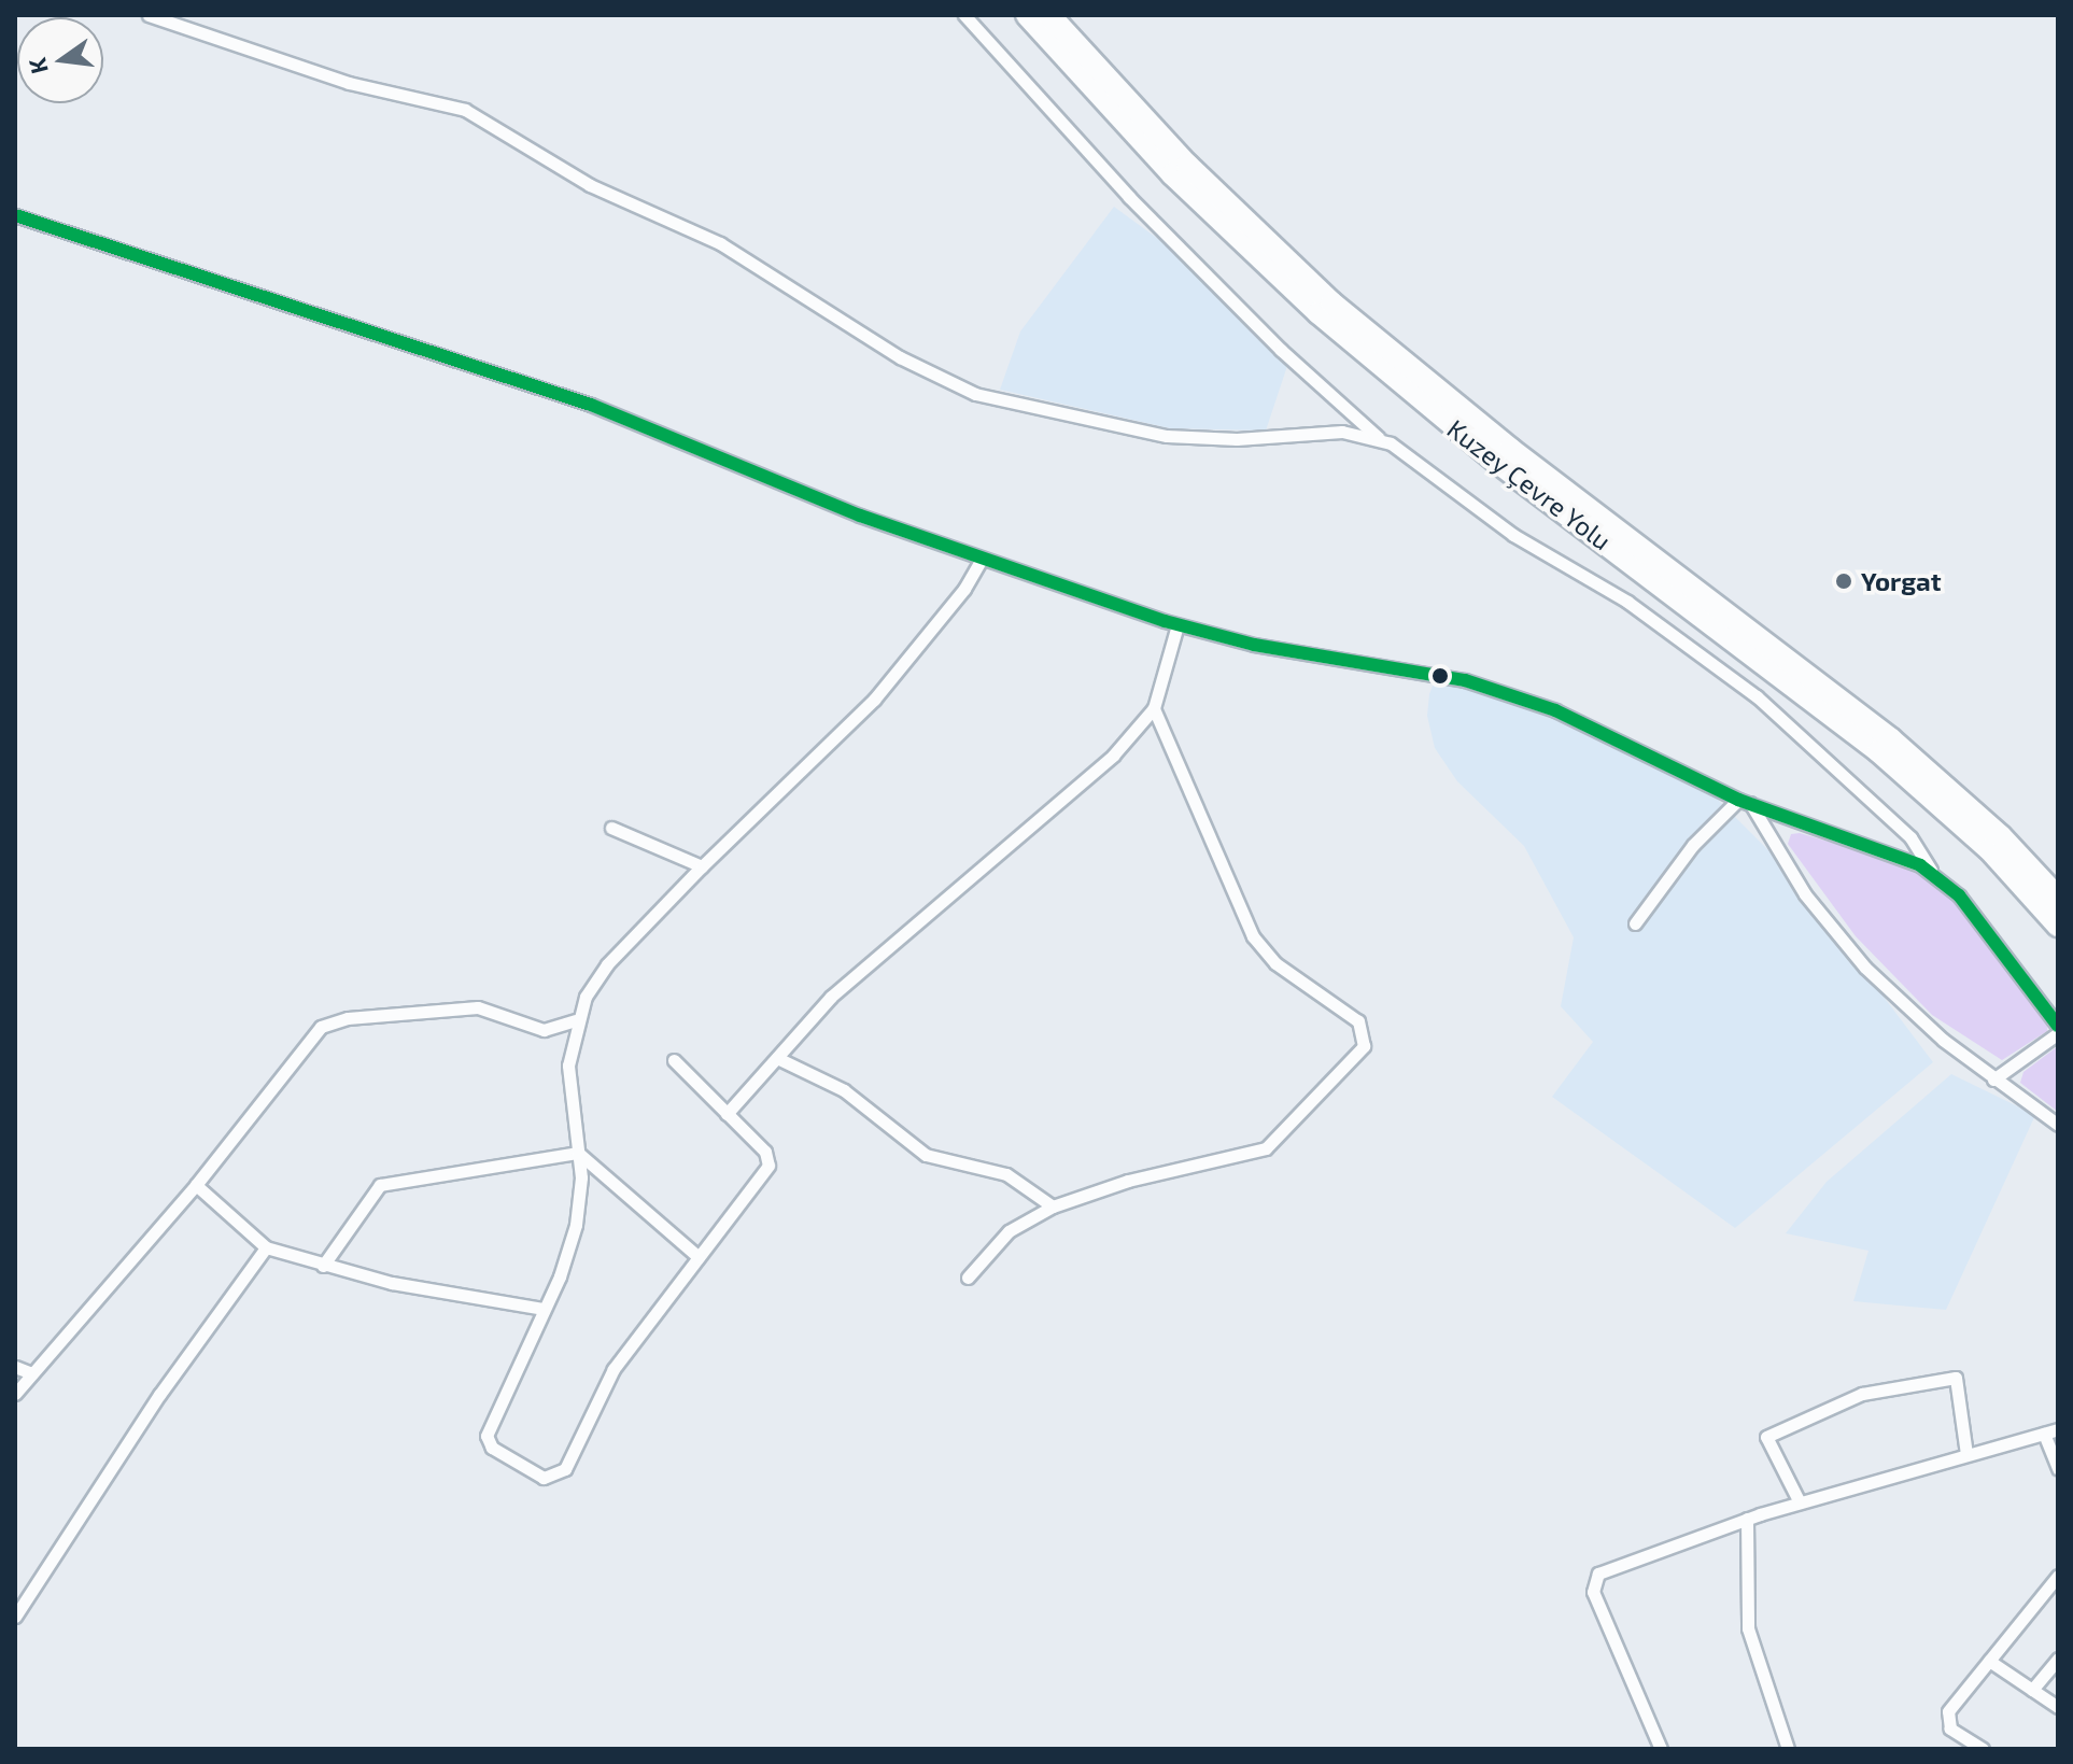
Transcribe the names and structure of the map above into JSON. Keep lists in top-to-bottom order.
{
  "streets": {
    "highway": ["Kuzey Çevre Yolu"]
  },
  "places": ["Yorgat"],
  "north": "left"
}
